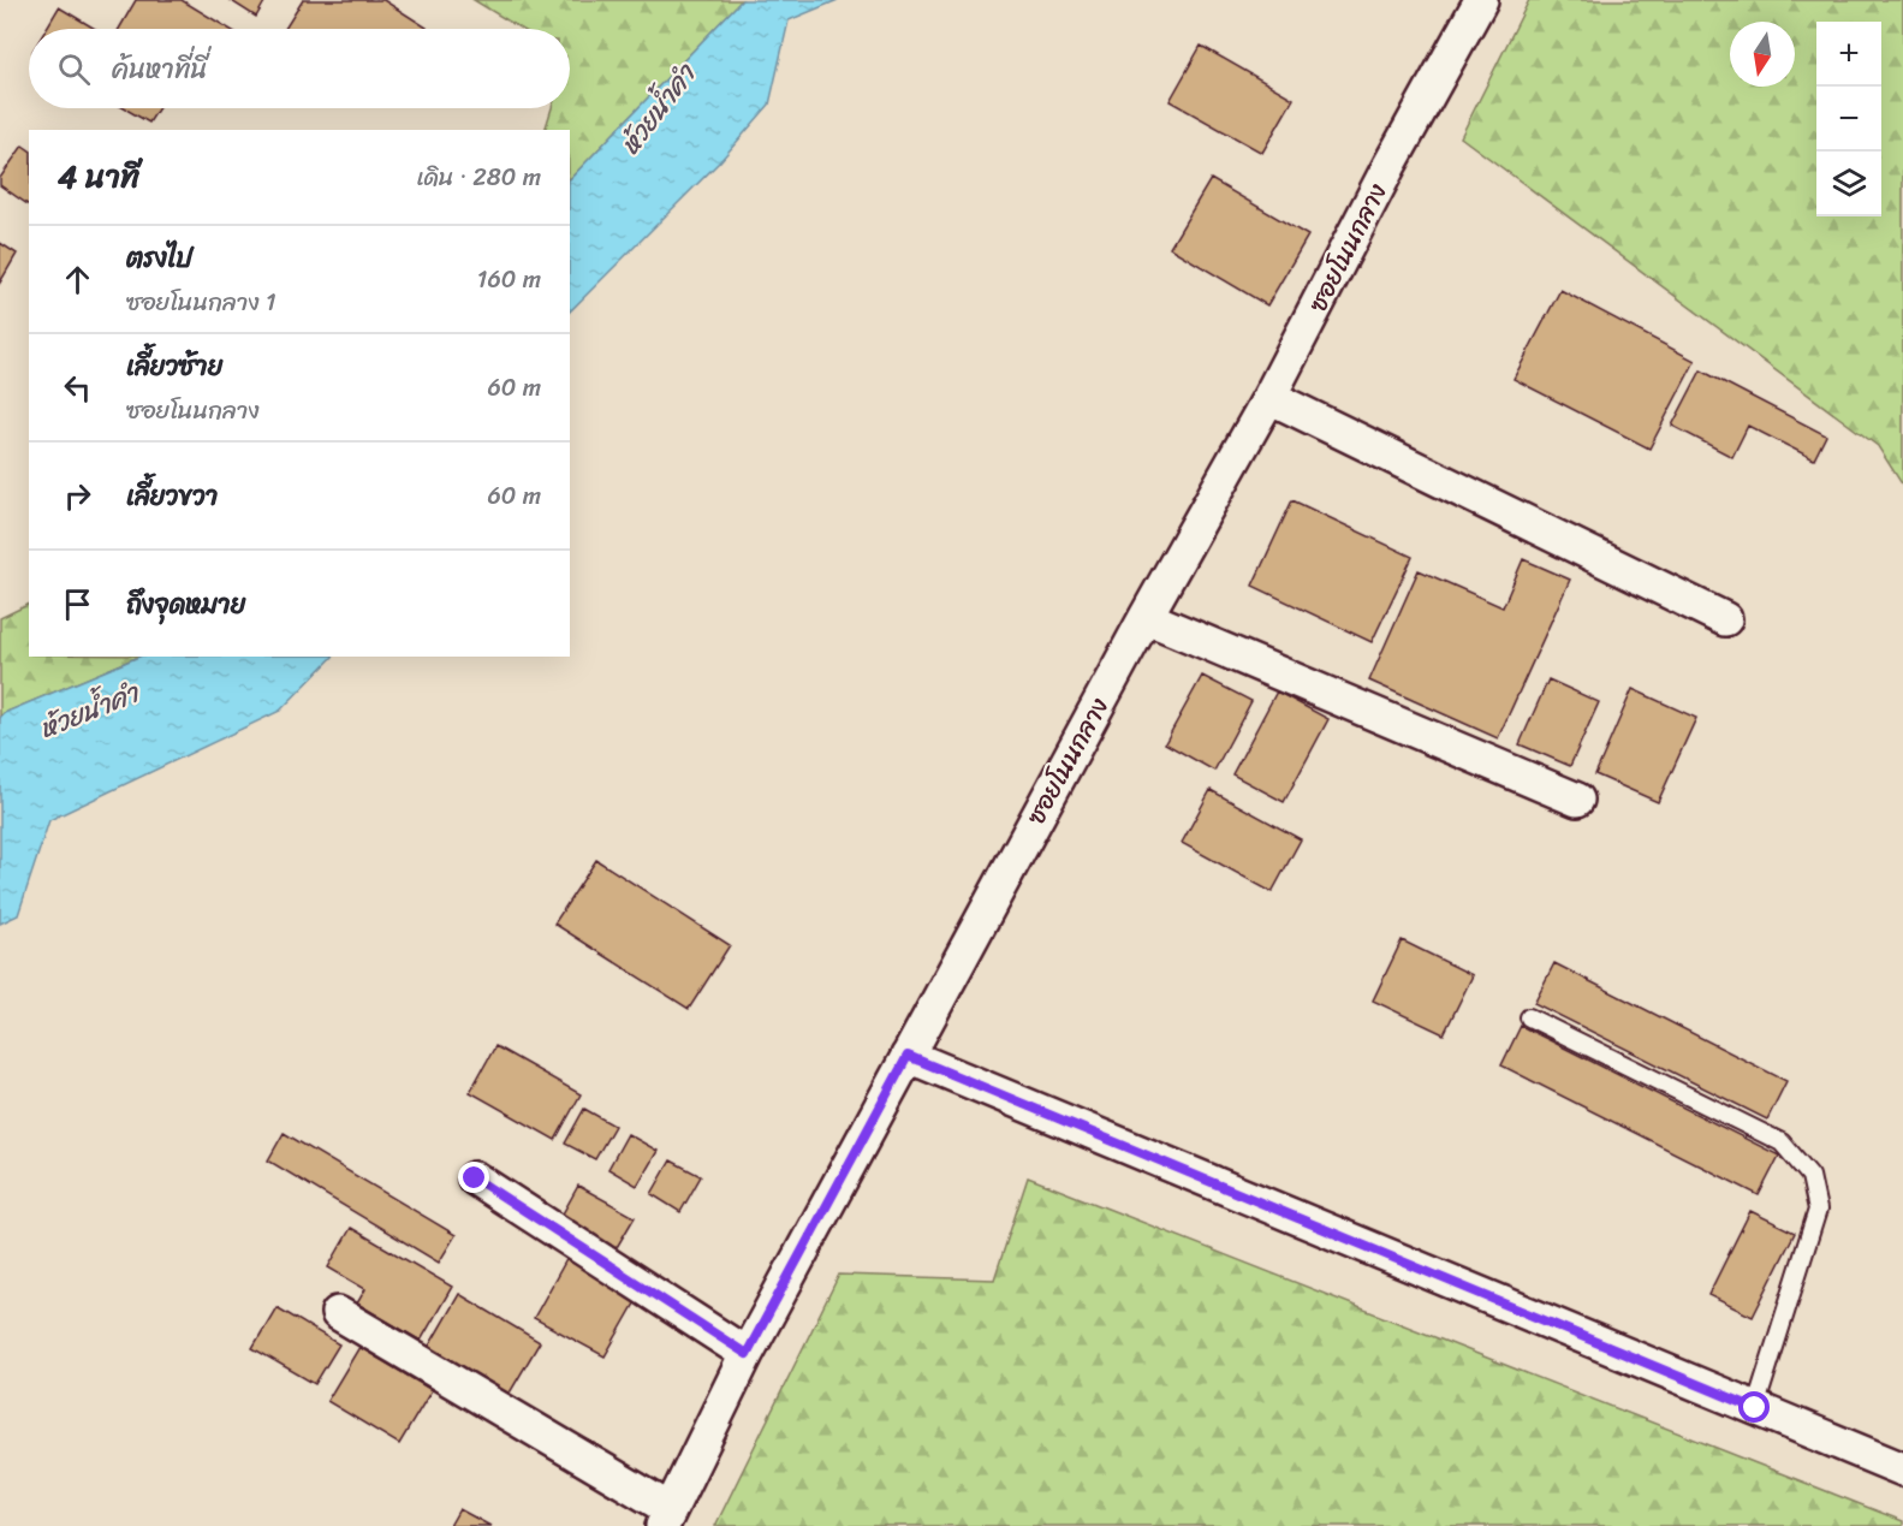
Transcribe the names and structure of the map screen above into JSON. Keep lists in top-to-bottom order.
{
  "streets": {
    "street": ["ซอยโนนกลาง"]
  },
  "water": ["ห้วยน้ำคำ"],
  "north": "bottom",
  "page": {
    "map_buttons": ["+", "−"],
    "search": "ค้นหาที่นี่",
    "heading": ["4 นาที", "เดิน · 280 m"],
    "list": [
      ["ตรงไป", "ซอยโนนกลาง 1", "160 m"],
      ["เลี้ยวซ้าย", "ซอยโนนกลาง", "60 m"],
      ["เลี้ยวขวา", "60 m"],
      "ถึงจุดหมาย"
    ]
  }
}
